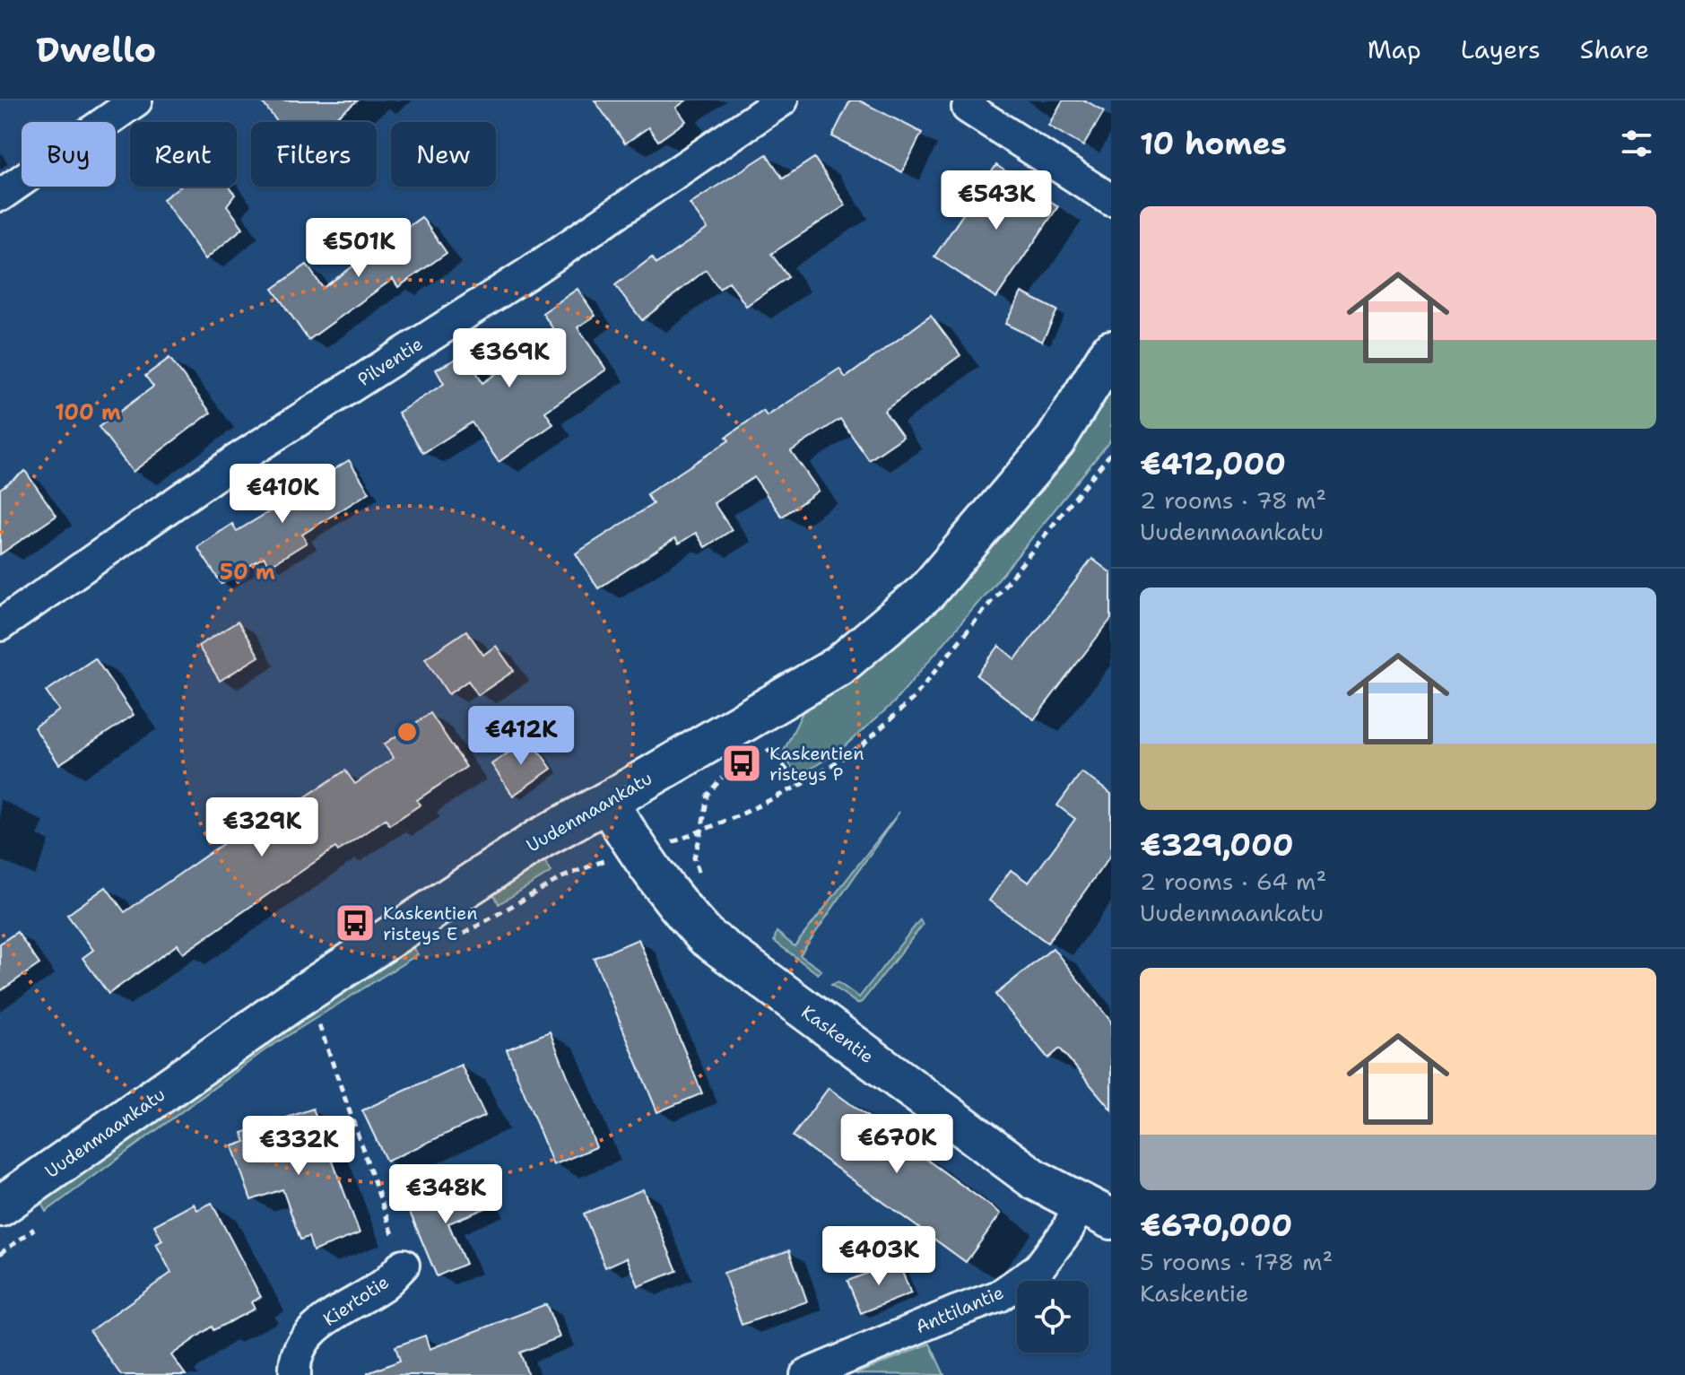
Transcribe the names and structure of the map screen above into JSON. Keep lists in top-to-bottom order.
{
  "streets": {
    "main road": ["Uudenmaankatu", "Kaskentie"],
    "street": ["Pilventie", "Kiertotie", "Anttilantie"]
  },
  "crossings": [
    ["Uudenmaankatu", "Kaskentie"],
    ["Kaskentie", "Anttilantie"]
  ],
  "places": {
    "bus stop": ["Kaskentien risteys P", "Kaskentien risteys E"]
  },
  "page": {
    "header": "Dwello",
    "nav": ["Map", "Layers", "Share"],
    "heading": "10 homes",
    "chip": [
      "Buy",
      "Rent",
      "Filters",
      "New"
    ],
    "price": [
      "€543K",
      "€501K",
      "€369K",
      "€410K",
      "€412K",
      "€329K",
      "€670K",
      "€332K",
      "€348K",
      "€403K"
    ],
    "list": [
      {
        "name": "€412,000",
        "note": "2 rooms · 78 m² · Uudenmaankatu"
      },
      {
        "name": "€329,000",
        "note": "2 rooms · 64 m² · Uudenmaankatu"
      },
      {
        "name": "€670,000",
        "note": "5 rooms · 178 m² · Kaskentie"
      }
    ]
  },
  "rings": ["100 m", "50 m"]
}
